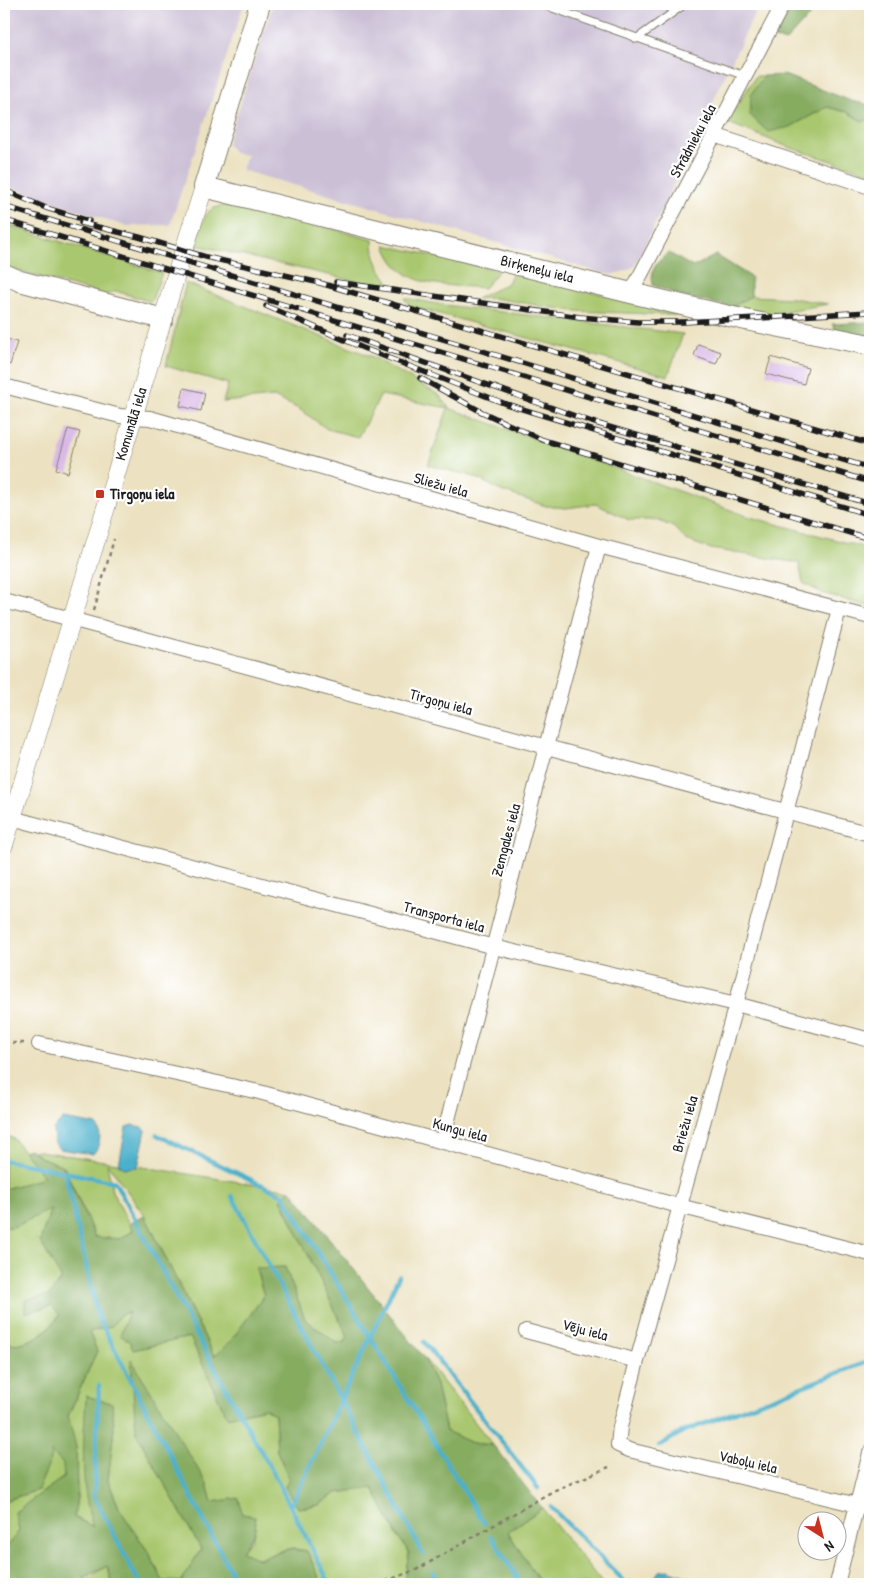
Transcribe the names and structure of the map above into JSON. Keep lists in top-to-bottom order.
{
  "streets": {
    "main road": ["Birķeneļu iela", "Komunālā iela"],
    "street": [
      "Strādnieku iela",
      "Sliežu iela",
      "Tirgoņu iela",
      "Zemgales iela",
      "Transporta iela",
      "Briežu iela",
      "Kungu iela",
      "Vēju iela",
      "Vaboļu iela"
    ]
  },
  "crossings": [
    ["Strādnieku iela", "Birķeneļu iela"],
    ["Birķeneļu iela", "Komunālā iela"],
    ["Komunālā iela", "Sliežu iela"],
    ["Komunālā iela", "Tirgoņu iela"],
    ["Komunālā iela", "Transporta iela"],
    ["Sliežu iela", "Zemgales iela"],
    ["Sliežu iela", "Briežu iela"],
    ["Tirgoņu iela", "Zemgales iela"],
    ["Tirgoņu iela", "Briežu iela"],
    ["Zemgales iela", "Transporta iela"],
    ["Zemgales iela", "Kungu iela"],
    ["Transporta iela", "Briežu iela"],
    ["Briežu iela", "Kungu iela"],
    ["Briežu iela", "Vēju iela"],
    ["Briežu iela", "Vaboļu iela"]
  ],
  "places": {
    "transit": ["Tirgoņu iela"]
  },
  "north": "bottom right"
}
